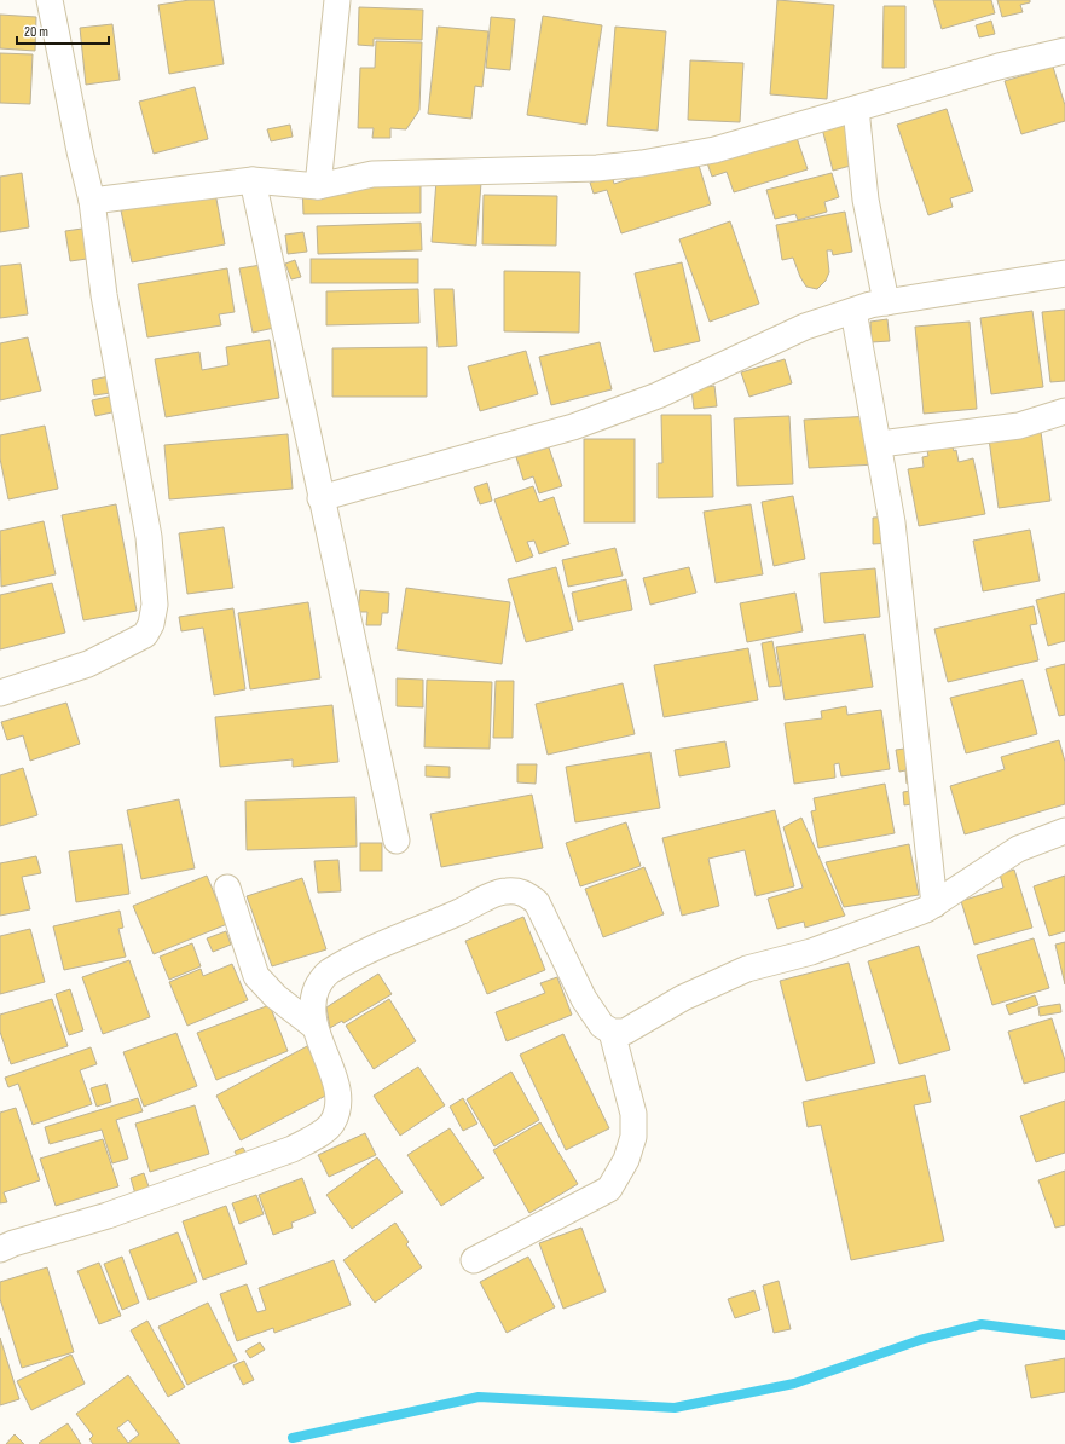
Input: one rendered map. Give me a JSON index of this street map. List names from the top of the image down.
{
  "scale_bar": "20 m"
}
